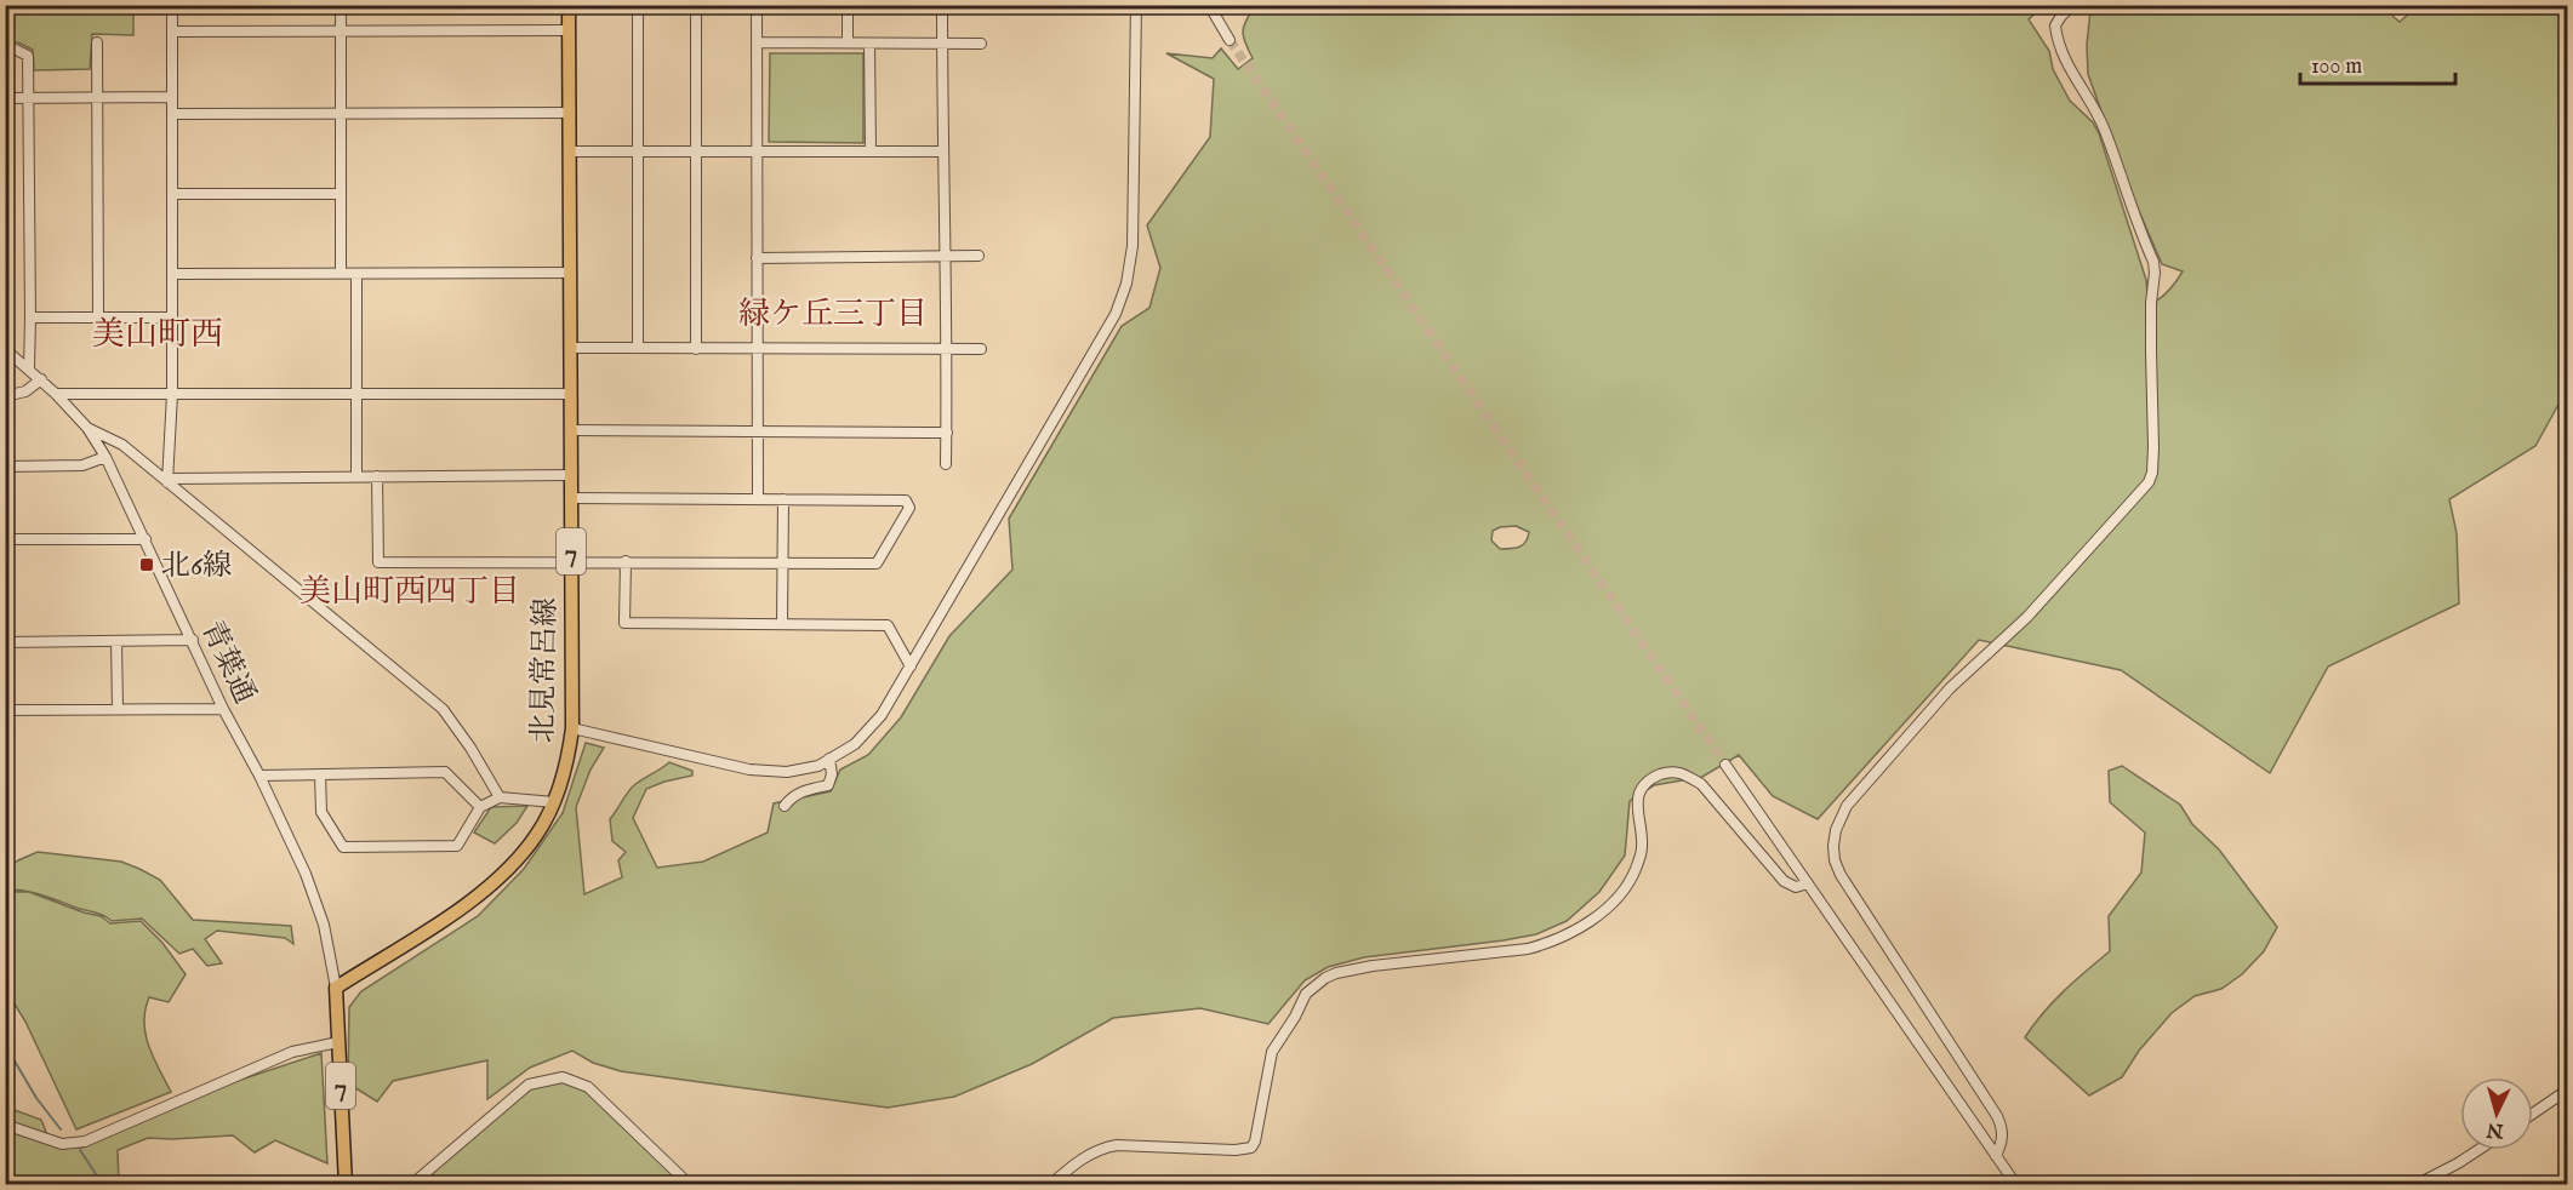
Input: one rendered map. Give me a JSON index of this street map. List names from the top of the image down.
{
  "streets": {
    "main road": ["7", "北見常呂線"],
    "street": ["青葉通"]
  },
  "crossings": [
    ["7", "青葉通"],
    ["7", "北見常呂線"],
    ["青葉通", "北見常呂線"]
  ],
  "districts": ["緑ケ丘三丁目", "美山町西", "美山町西四丁目"],
  "places": {
    "transit": ["北6線"]
  },
  "scale_bar": "100 m",
  "north": "bottom"
}
